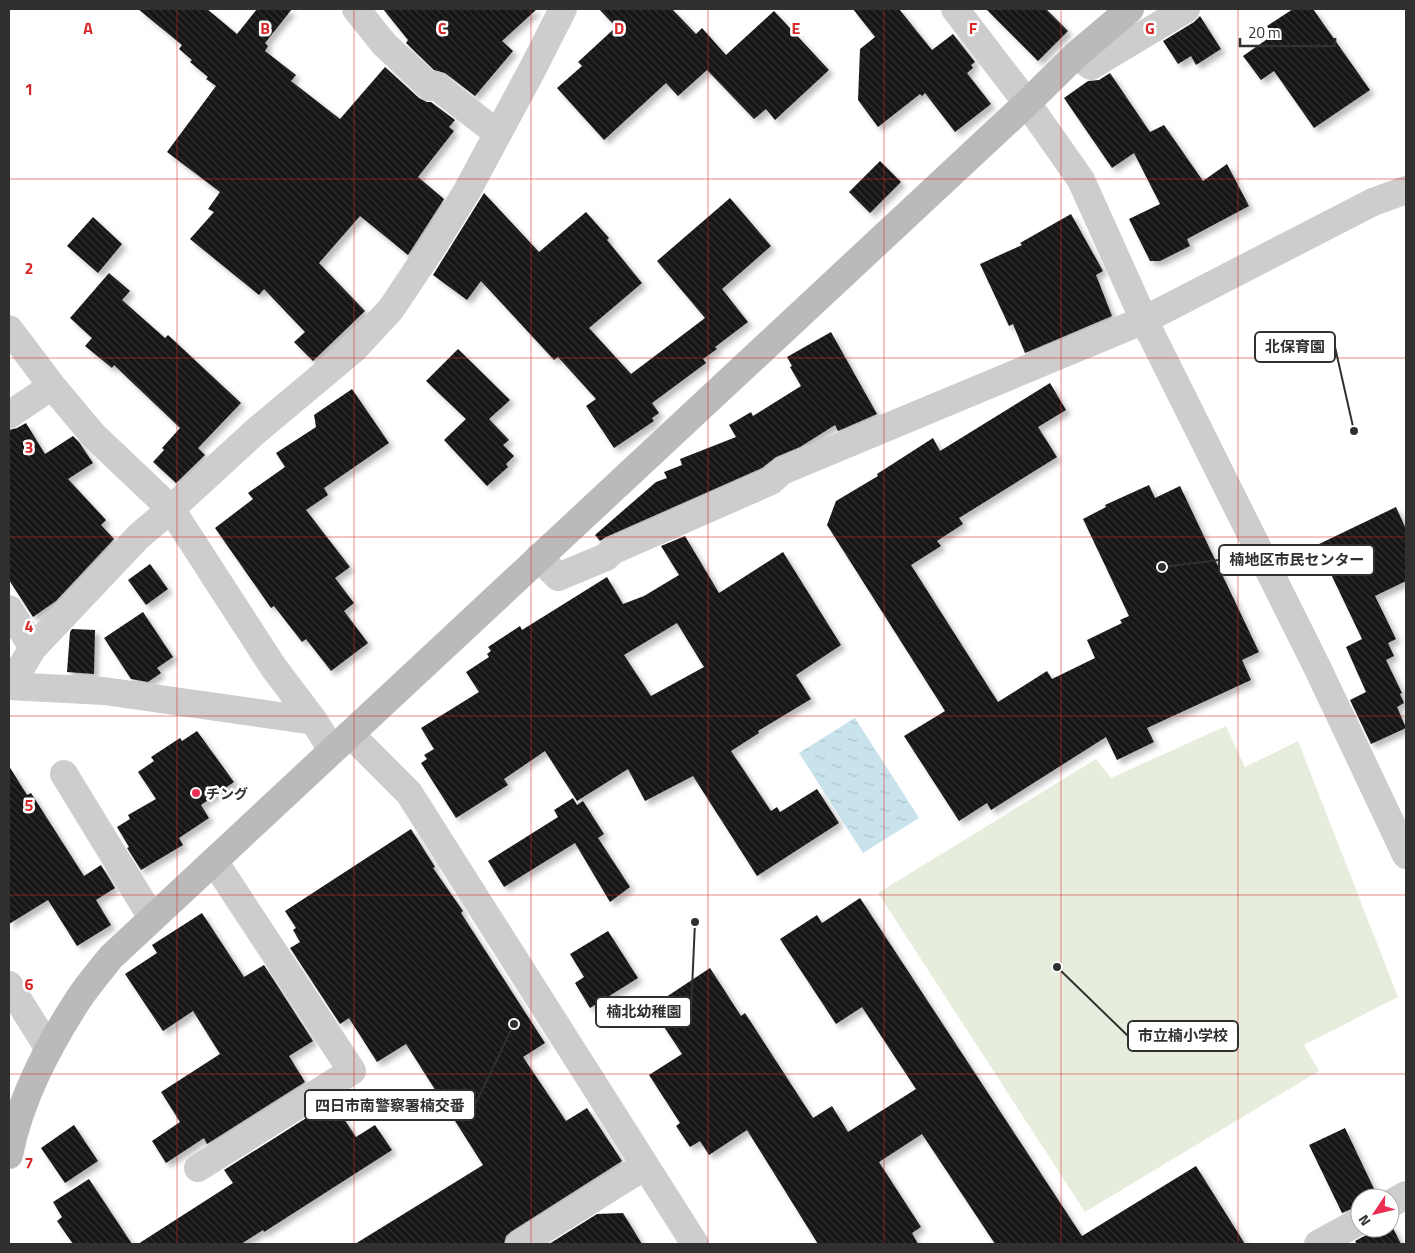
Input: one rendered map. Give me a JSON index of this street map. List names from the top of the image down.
{
  "places": [
    "北保育園",
    "楠地区市民センター",
    "チング",
    "楠北幼稚園",
    "市立楠小学校",
    "四日市南警察署楠交番"
  ],
  "scale_bar": "20 m",
  "north": "bottom left",
  "grid": {
    "columns": [
      "A",
      "B",
      "C",
      "D",
      "E",
      "F",
      "G"
    ],
    "rows": [
      "1",
      "2",
      "3",
      "4",
      "5",
      "6",
      "7"
    ]
  }
}
